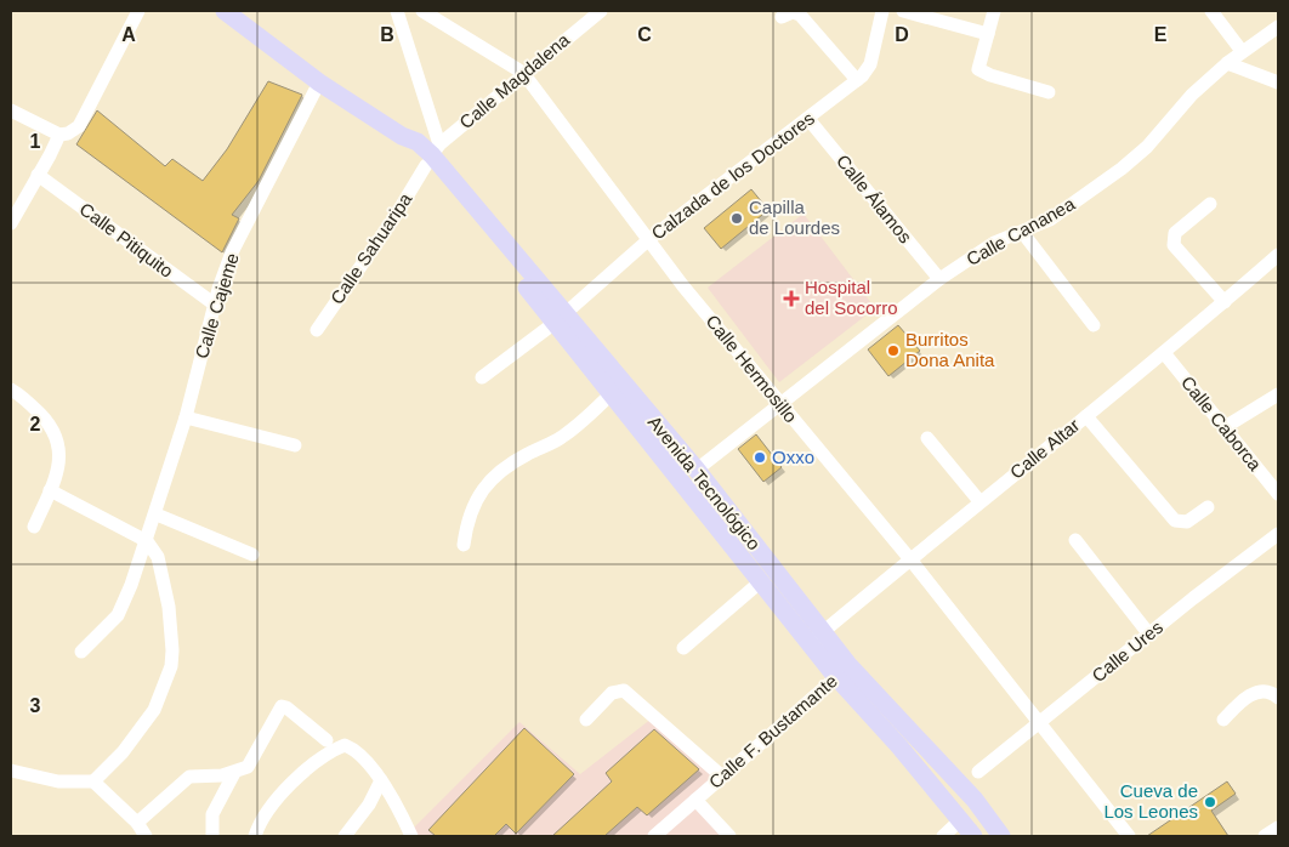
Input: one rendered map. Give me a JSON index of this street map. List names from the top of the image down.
{
  "streets": {
    "main road": ["Avenida Tecnológico"],
    "street": [
      "Calle Magdalena",
      "Calzada de los Doctores",
      "Calle Álamos",
      "Calle Cananea",
      "Calle Pitiquito",
      "Calle Sahuaripa",
      "Calle Cajeme",
      "Calle Hermosillo",
      "Calle Caborca",
      "Calle Altar",
      "Calle Ures",
      "Calle F. Bustamante"
    ]
  },
  "crossings": [
    ["Calle Magdalena", "Calle Sahuaripa"],
    ["Calle Magdalena", "Calle Hermosillo"],
    ["Calle Magdalena", "Avenida Tecnológico"],
    ["Calzada de los Doctores", "Calle Álamos"],
    ["Calzada de los Doctores", "Calle Hermosillo"],
    ["Calzada de los Doctores", "Avenida Tecnológico"],
    ["Calle Álamos", "Calle Cananea"],
    ["Calle Cananea", "Calle Hermosillo"],
    ["Calle Cananea", "Avenida Tecnológico"],
    ["Calle Pitiquito", "Calle Cajeme"],
    ["Calle Sahuaripa", "Avenida Tecnológico"],
    ["Calle Cajeme", "Avenida Tecnológico"],
    ["Calle Hermosillo", "Calle Altar"],
    ["Calle Hermosillo", "Calle Ures"],
    ["Calle Caborca", "Calle Altar"],
    ["Calle Altar", "Avenida Tecnológico"],
    ["Avenida Tecnológico", "Calle F. Bustamante"]
  ],
  "places": {
    "other": [
      "Capilla de Lourdes",
      "Burritos Dona Anita",
      "Oxxo",
      "Cueva de Los Leones"
    ],
    "health": ["Hospital del Socorro"]
  },
  "grid": {
    "columns": [
      "A",
      "B",
      "C",
      "D",
      "E"
    ],
    "rows": ["1", "2", "3"]
  }
}
